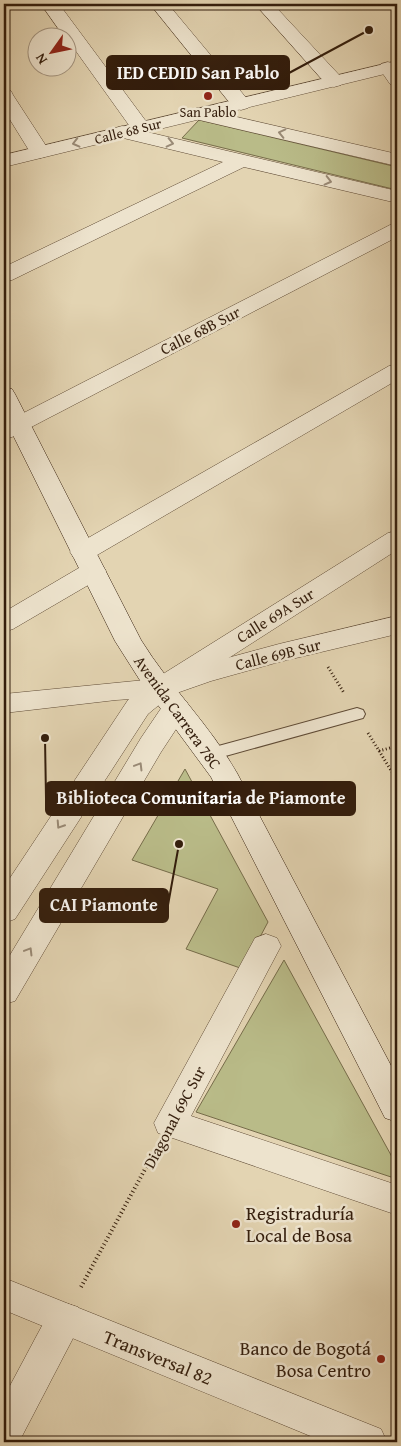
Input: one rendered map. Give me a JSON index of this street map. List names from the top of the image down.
{
  "streets": {
    "street": [
      "Calle 68 Sur",
      "Calle 68B Sur",
      "Calle 69A Sur",
      "Calle 69B Sur",
      "Avenida Carrera 78C",
      "Diagonal 69C Sur",
      "Transversal 82"
    ]
  },
  "crossings": [
    ["Calle 68B Sur", "Avenida Carrera 78C"],
    ["Calle 69A Sur", "Calle 69B Sur"],
    ["Calle 69A Sur", "Avenida Carrera 78C"],
    ["Calle 69B Sur", "Avenida Carrera 78C"]
  ],
  "places": [
    "IED CEDID San Pablo",
    "San Pablo",
    "Biblioteca Comunitaria de Piamonte",
    "CAI Piamonte",
    "Registraduría Local de Bosa",
    "Banco de Bogotá Bosa Centro"
  ],
  "north": "bottom left"
}
